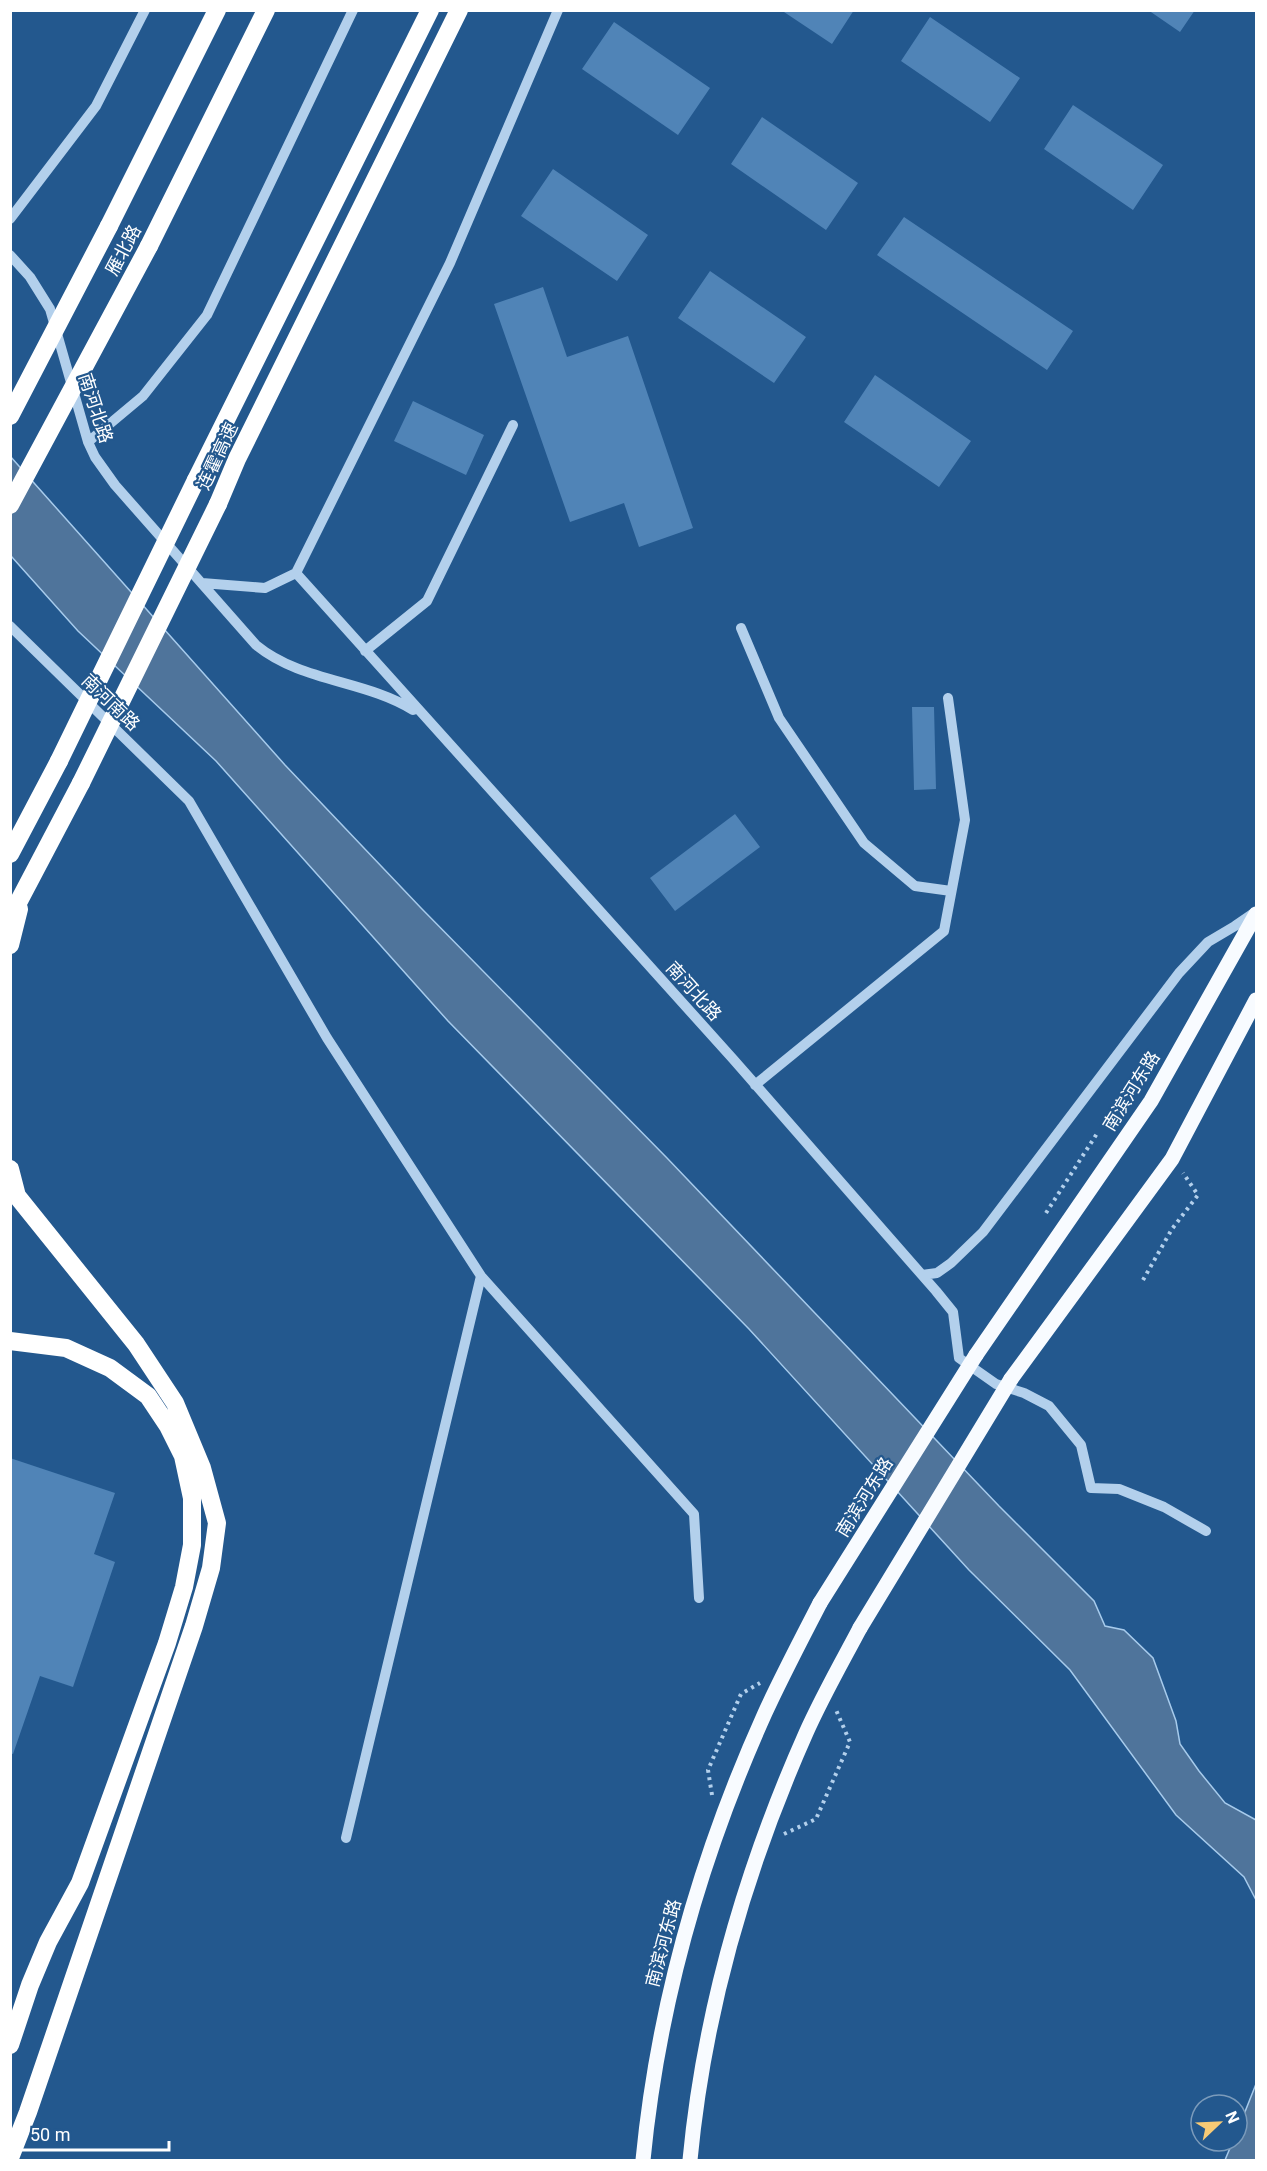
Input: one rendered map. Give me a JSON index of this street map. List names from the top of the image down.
{
  "streets": {
    "highway": ["雁北路", "连霍高速"],
    "main road": ["南滨河东路"],
    "street": ["南河北路", "南河南路"]
  },
  "scale_bar": "50 m",
  "north": "top right"
}
